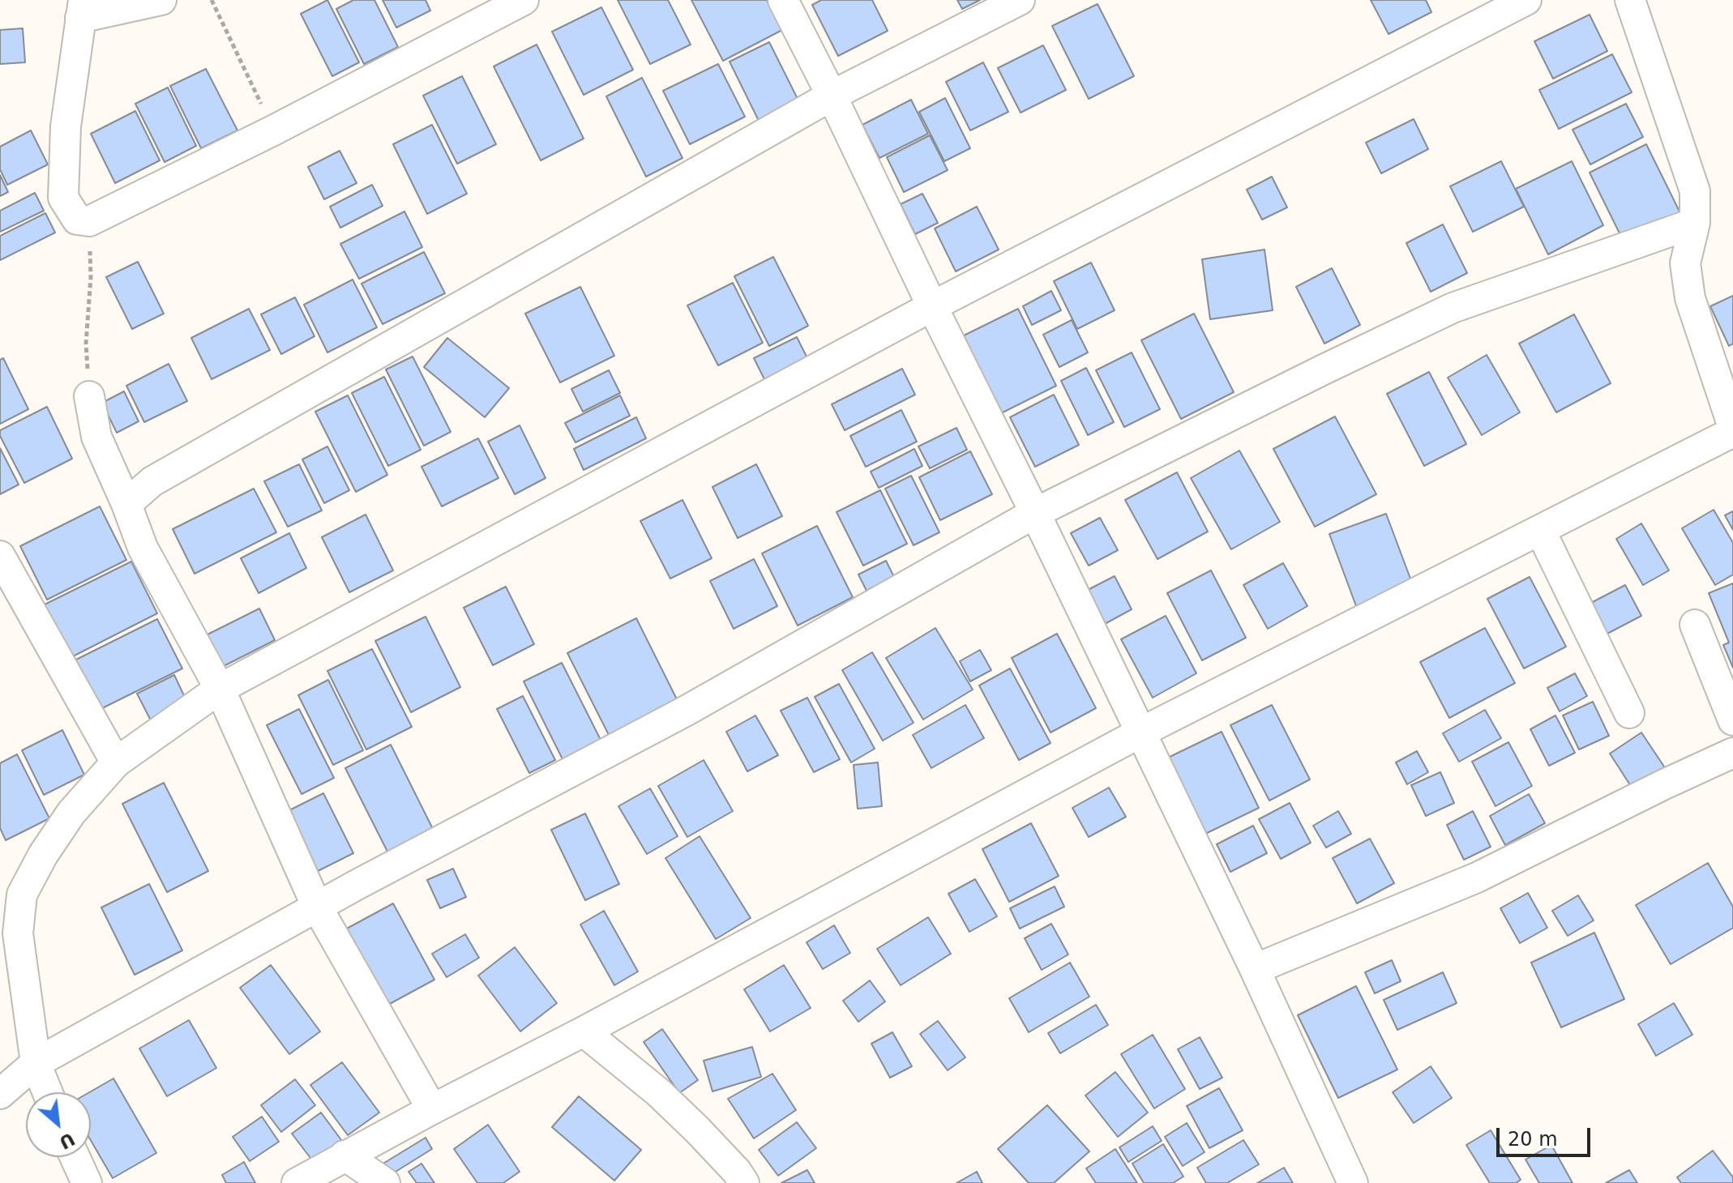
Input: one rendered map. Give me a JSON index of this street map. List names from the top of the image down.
{
  "scale_bar": "20 m",
  "north": "bottom right"
}
